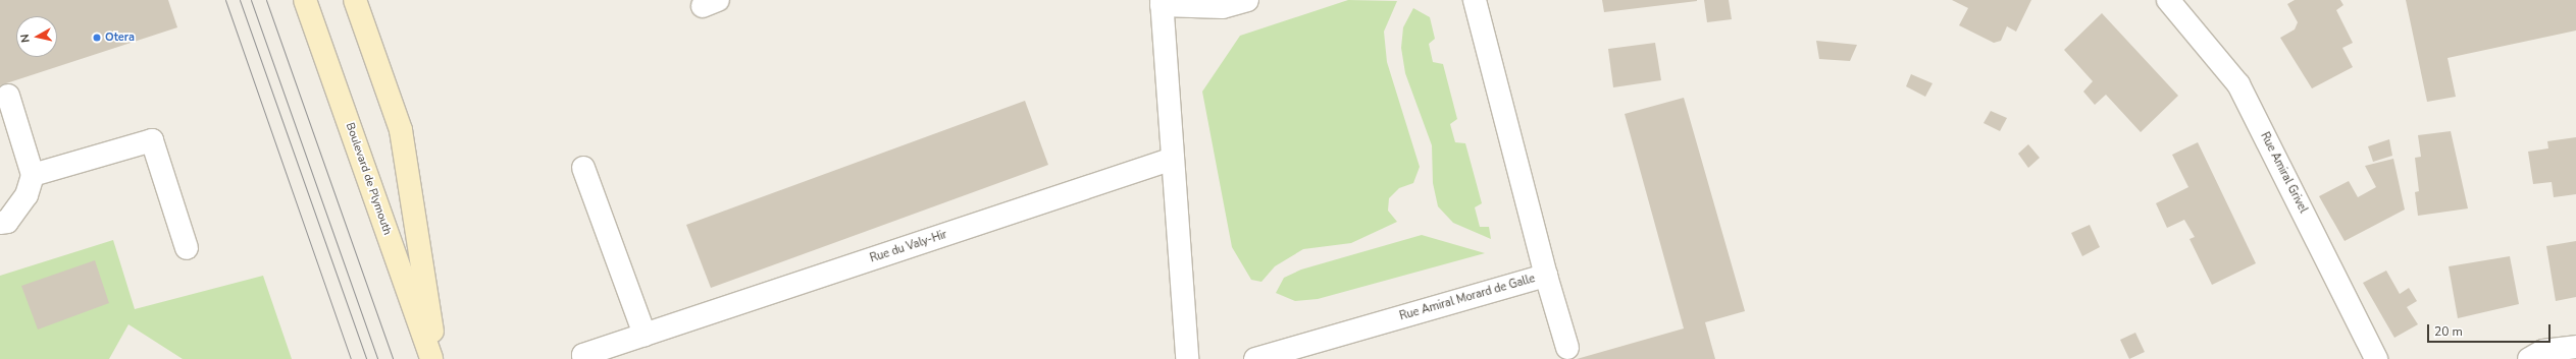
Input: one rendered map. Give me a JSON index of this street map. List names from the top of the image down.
{
  "streets": {
    "main road": ["Boulevard de Plymouth"],
    "street": ["Rue Amiral Grivel", "Rue du Valy-Hir", "Rue Amiral Morard de Galle"]
  },
  "places": ["Otera"],
  "scale_bar": "20 m",
  "north": "left"
}
